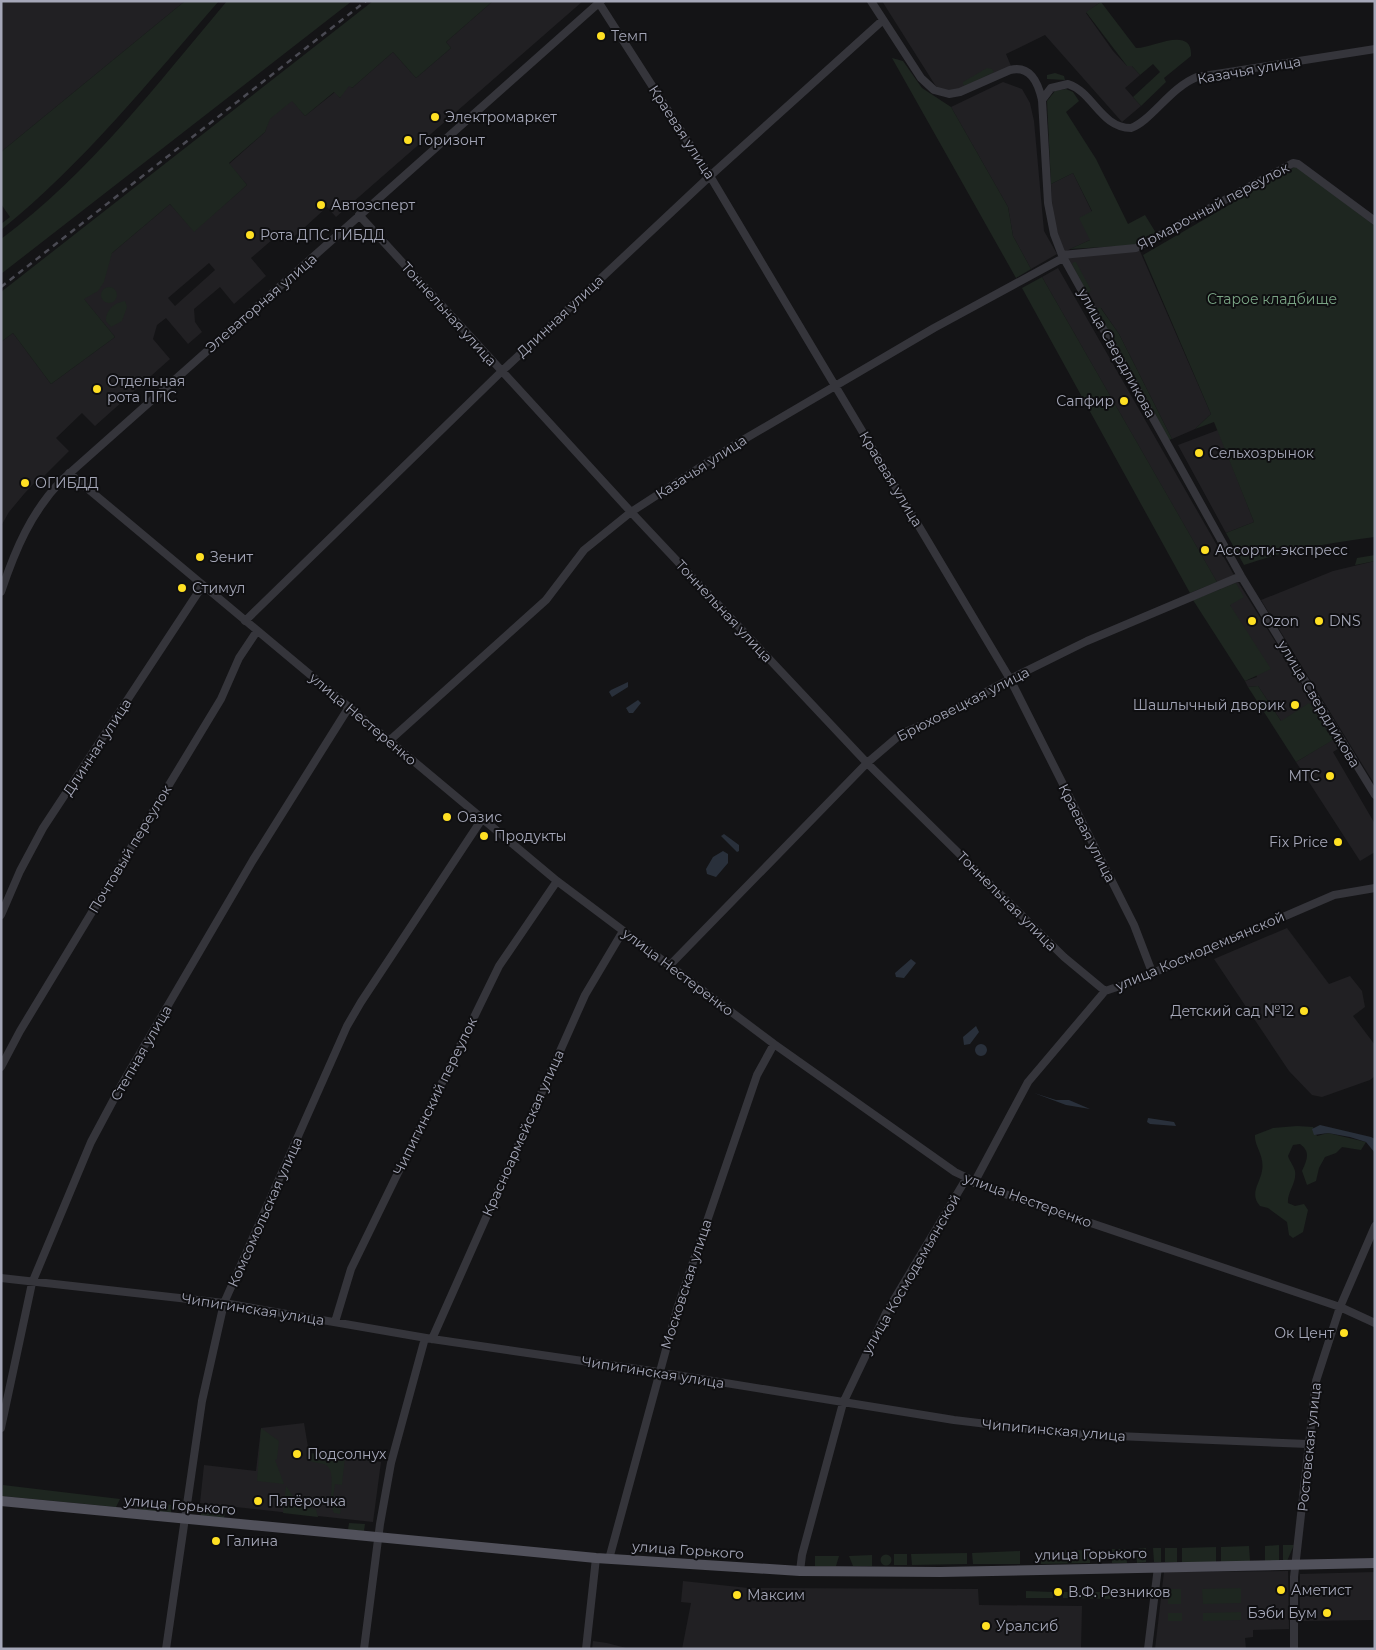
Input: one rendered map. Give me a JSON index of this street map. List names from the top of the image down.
{
  "streets": {
    "main road": ["улица Горького"],
    "street": [
      "Казачья улица",
      "Краевая улица",
      "Ярмарочный переулок",
      "Элеваторная улица",
      "Тоннельная улица",
      "Длинная улица",
      "улица Свердликова",
      "Брюховецкая улица",
      "улица Нестеренко",
      "Почтовый переулок",
      "улица Космодемьянской",
      "Степная улица",
      "Чипигинский переулок",
      "Красноармейская улица",
      "Комсомольская улица",
      "Московская улица",
      "Чипигинская улица",
      "Ростовская улица"
    ]
  },
  "crossings": [
    ["Казачья улица", "Краевая улица"],
    ["Казачья улица", "Ярмарочный переулок"],
    ["Казачья улица", "Тоннельная улица"],
    ["Казачья улица", "улица Свердликова"],
    ["Казачья улица", "улица Нестеренко"],
    ["Краевая улица", "Элеваторная улица"],
    ["Краевая улица", "Длинная улица"],
    ["Краевая улица", "Брюховецкая улица"],
    ["Краевая улица", "улица Космодемьянской"],
    ["Ярмарочный переулок", "улица Свердликова"],
    ["Элеваторная улица", "Тоннельная улица"],
    ["Элеваторная улица", "улица Нестеренко"],
    ["Тоннельная улица", "Длинная улица"],
    ["Тоннельная улица", "Брюховецкая улица"],
    ["Тоннельная улица", "улица Космодемьянской"],
    ["Длинная улица", "улица Свердликова"],
    ["Длинная улица", "улица Нестеренко"],
    ["улица Свердликова", "Брюховецкая улица"],
    ["Брюховецкая улица", "улица Нестеренко"],
    ["улица Нестеренко", "Почтовый переулок"],
    ["улица Нестеренко", "улица Космодемьянской"],
    ["улица Нестеренко", "Степная улица"],
    ["улица Нестеренко", "Чипигинский переулок"],
    ["улица Нестеренко", "Красноармейская улица"],
    ["улица Нестеренко", "Комсомольская улица"],
    ["улица Нестеренко", "Московская улица"],
    ["улица Нестеренко", "Ростовская улица"],
    ["улица Космодемьянской", "Чипигинская улица"],
    ["улица Космодемьянской", "улица Горького"],
    ["Степная улица", "Чипигинская улица"],
    ["Чипигинский переулок", "Чипигинская улица"],
    ["Красноармейская улица", "Чипигинская улица"],
    ["Красноармейская улица", "улица Горького"],
    ["Комсомольская улица", "Чипигинская улица"],
    ["Комсомольская улица", "улица Горького"],
    ["Московская улица", "Чипигинская улица"],
    ["Московская улица", "улица Горького"],
    ["Чипигинская улица", "Ростовская улица"],
    ["Ростовская улица", "улица Горького"]
  ],
  "parks": ["Старое кладбище"],
  "places": [
    "Темп",
    "Электромаркет",
    "Горизонт",
    "Автоэсперт",
    "Рота ДПС ГИБДД",
    "Отдельная рота ППС",
    "Сапфир",
    "Сельхозрынок",
    "ОГИБДД",
    "Ассорти-экспресс",
    "Зенит",
    "Стимул",
    "Ozon",
    "DNS",
    "Шашлычный дворик",
    "МТС",
    "Оазис",
    "Продукты",
    "Fix Price",
    "Детский сад №12",
    "Ок Цент",
    "Подсолнух",
    "Пятёрочка",
    "Галина",
    "Аметист",
    "В.Ф. Резников",
    "Максим",
    "Бэби Бум",
    "Уралсиб"
  ]
}
